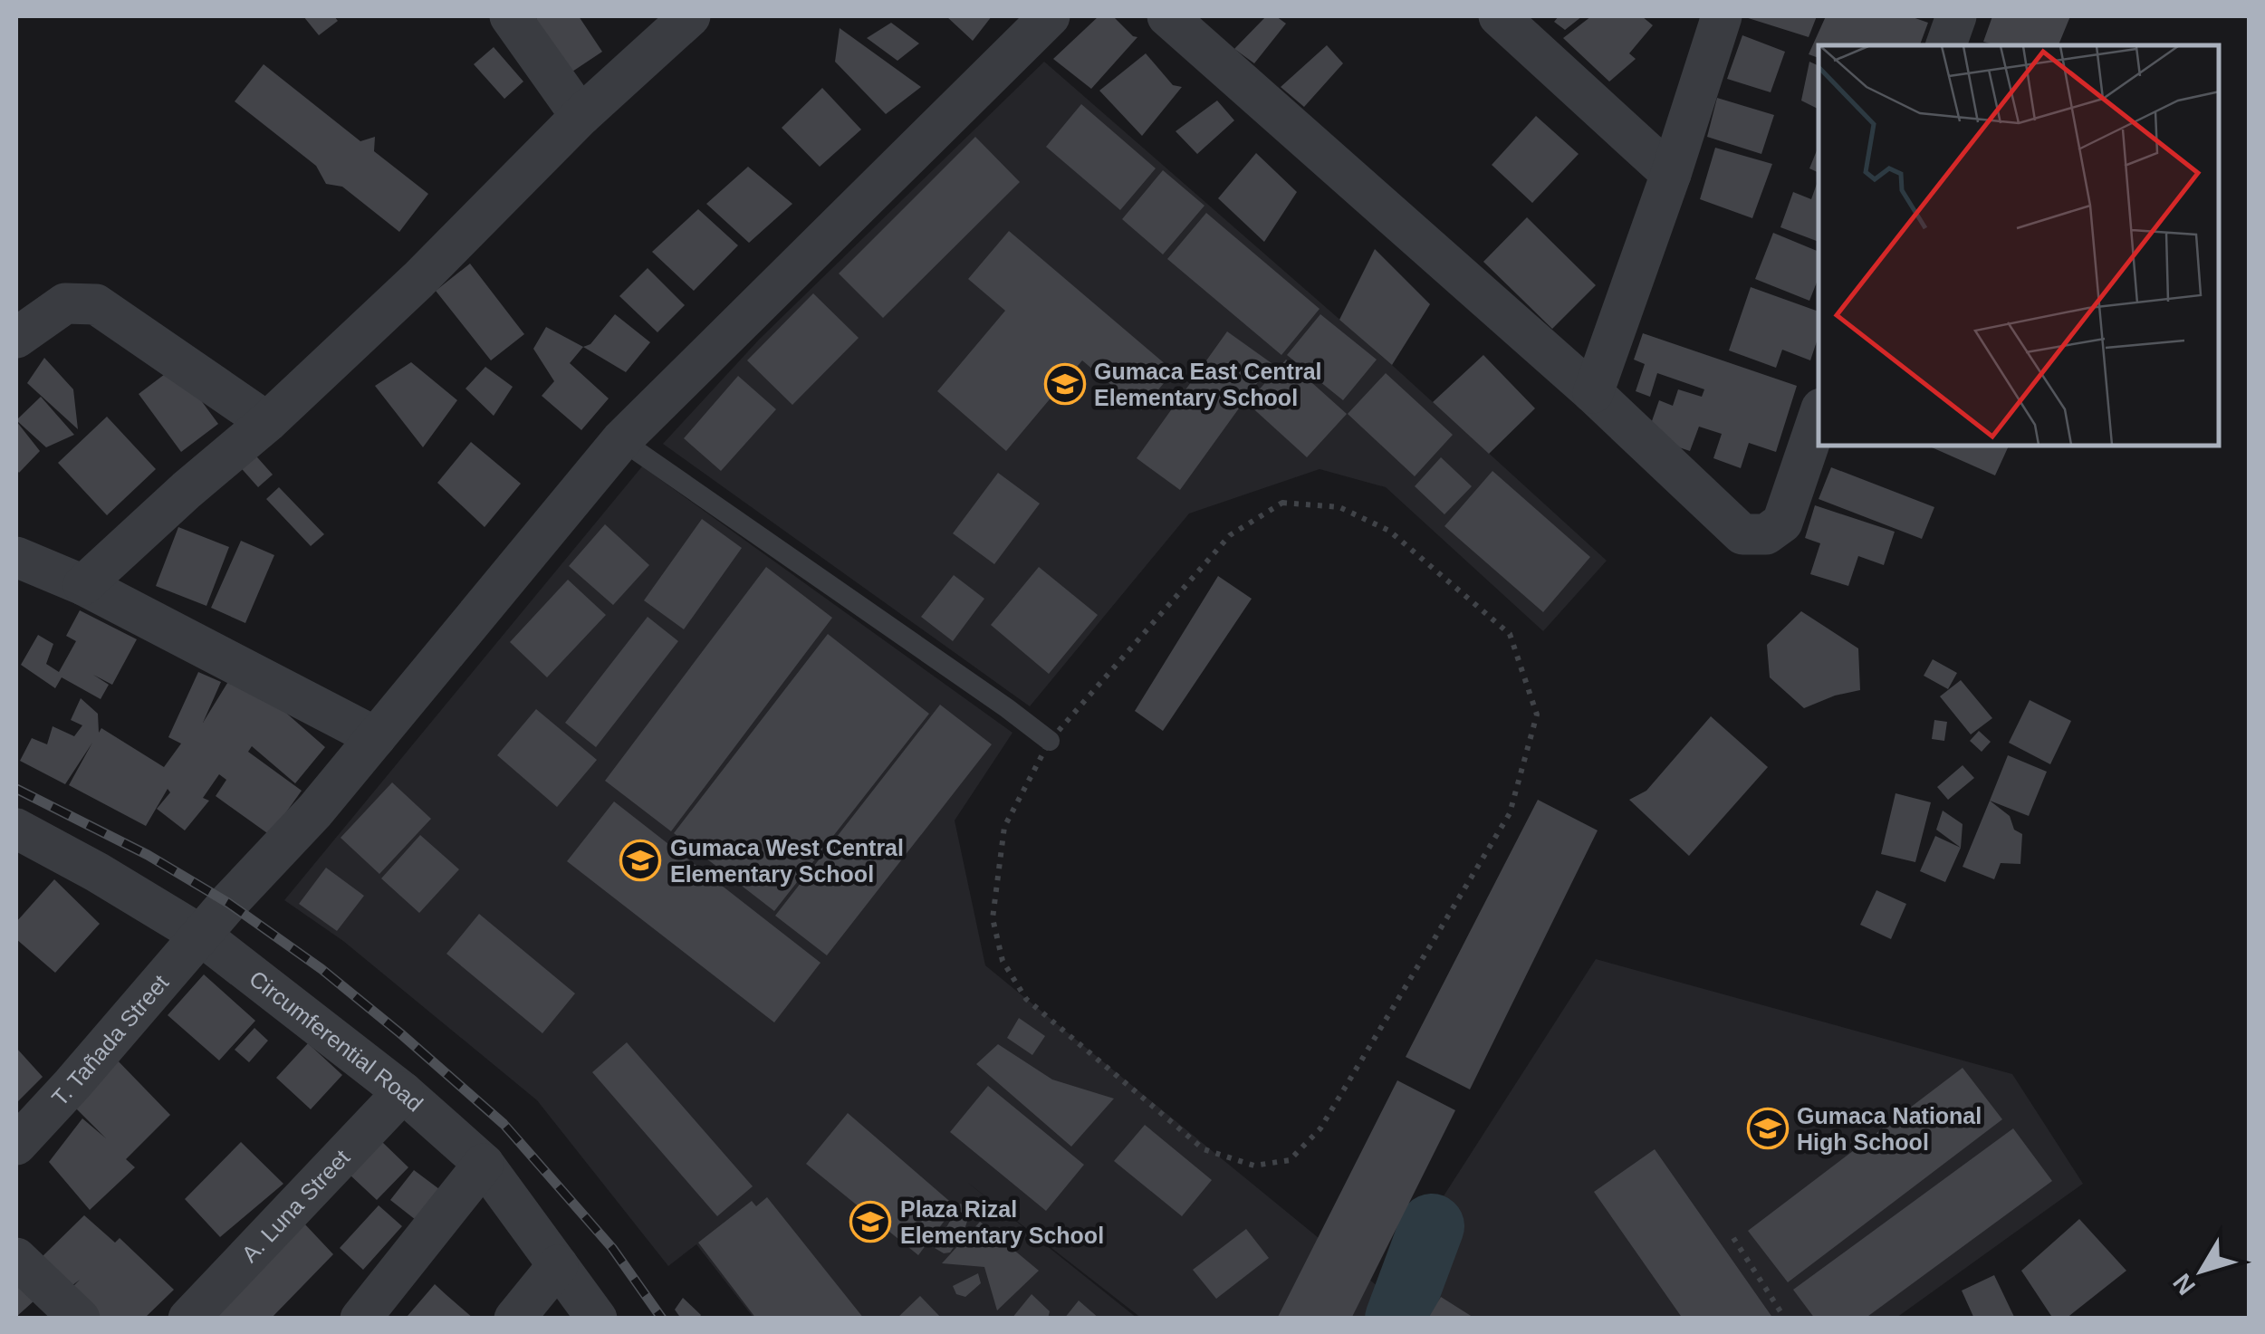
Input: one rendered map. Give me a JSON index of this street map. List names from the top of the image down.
{
  "streets": {
    "street": ["T. Tañada Street", "Circumferential Road", "A. Luna Street"]
  },
  "crossings": [
    ["T. Tañada Street", "Circumferential Road"],
    ["Circumferential Road", "A. Luna Street"]
  ],
  "places": {
    "school or university": [
      "Gumaca East Central Elementary School",
      "Gumaca West Central Elementary School",
      "Gumaca National High School",
      "Plaza Rizal Elementary School"
    ]
  },
  "north": "bottom left"
}
